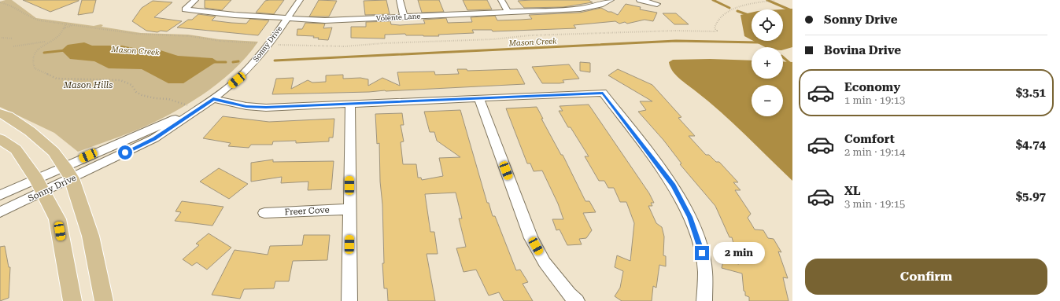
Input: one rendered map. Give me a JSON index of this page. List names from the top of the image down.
{
  "streets": {
    "street": ["Volente Lane", "Sonny Drive", "Freer Cove"]
  },
  "crossings": [
    ["Volente Lane", "Sonny Drive"]
  ],
  "water": ["Mason Creek"],
  "parks": ["Mason Hills"],
  "page": {
    "banner": ["Sonny Drive", "Bovina Drive"],
    "map_buttons": ["+", "−"],
    "list": [
      {
        "name": "Economy",
        "note": "1 min · 19:13",
        "value": "$3.51"
      },
      {
        "name": "Comfort",
        "note": "2 min · 19:14",
        "value": "$4.74"
      },
      {
        "name": "XL",
        "note": "3 min · 19:15",
        "value": "$5.97"
      }
    ],
    "bubble": "2 min",
    "buttons": "Confirm"
  }
}
